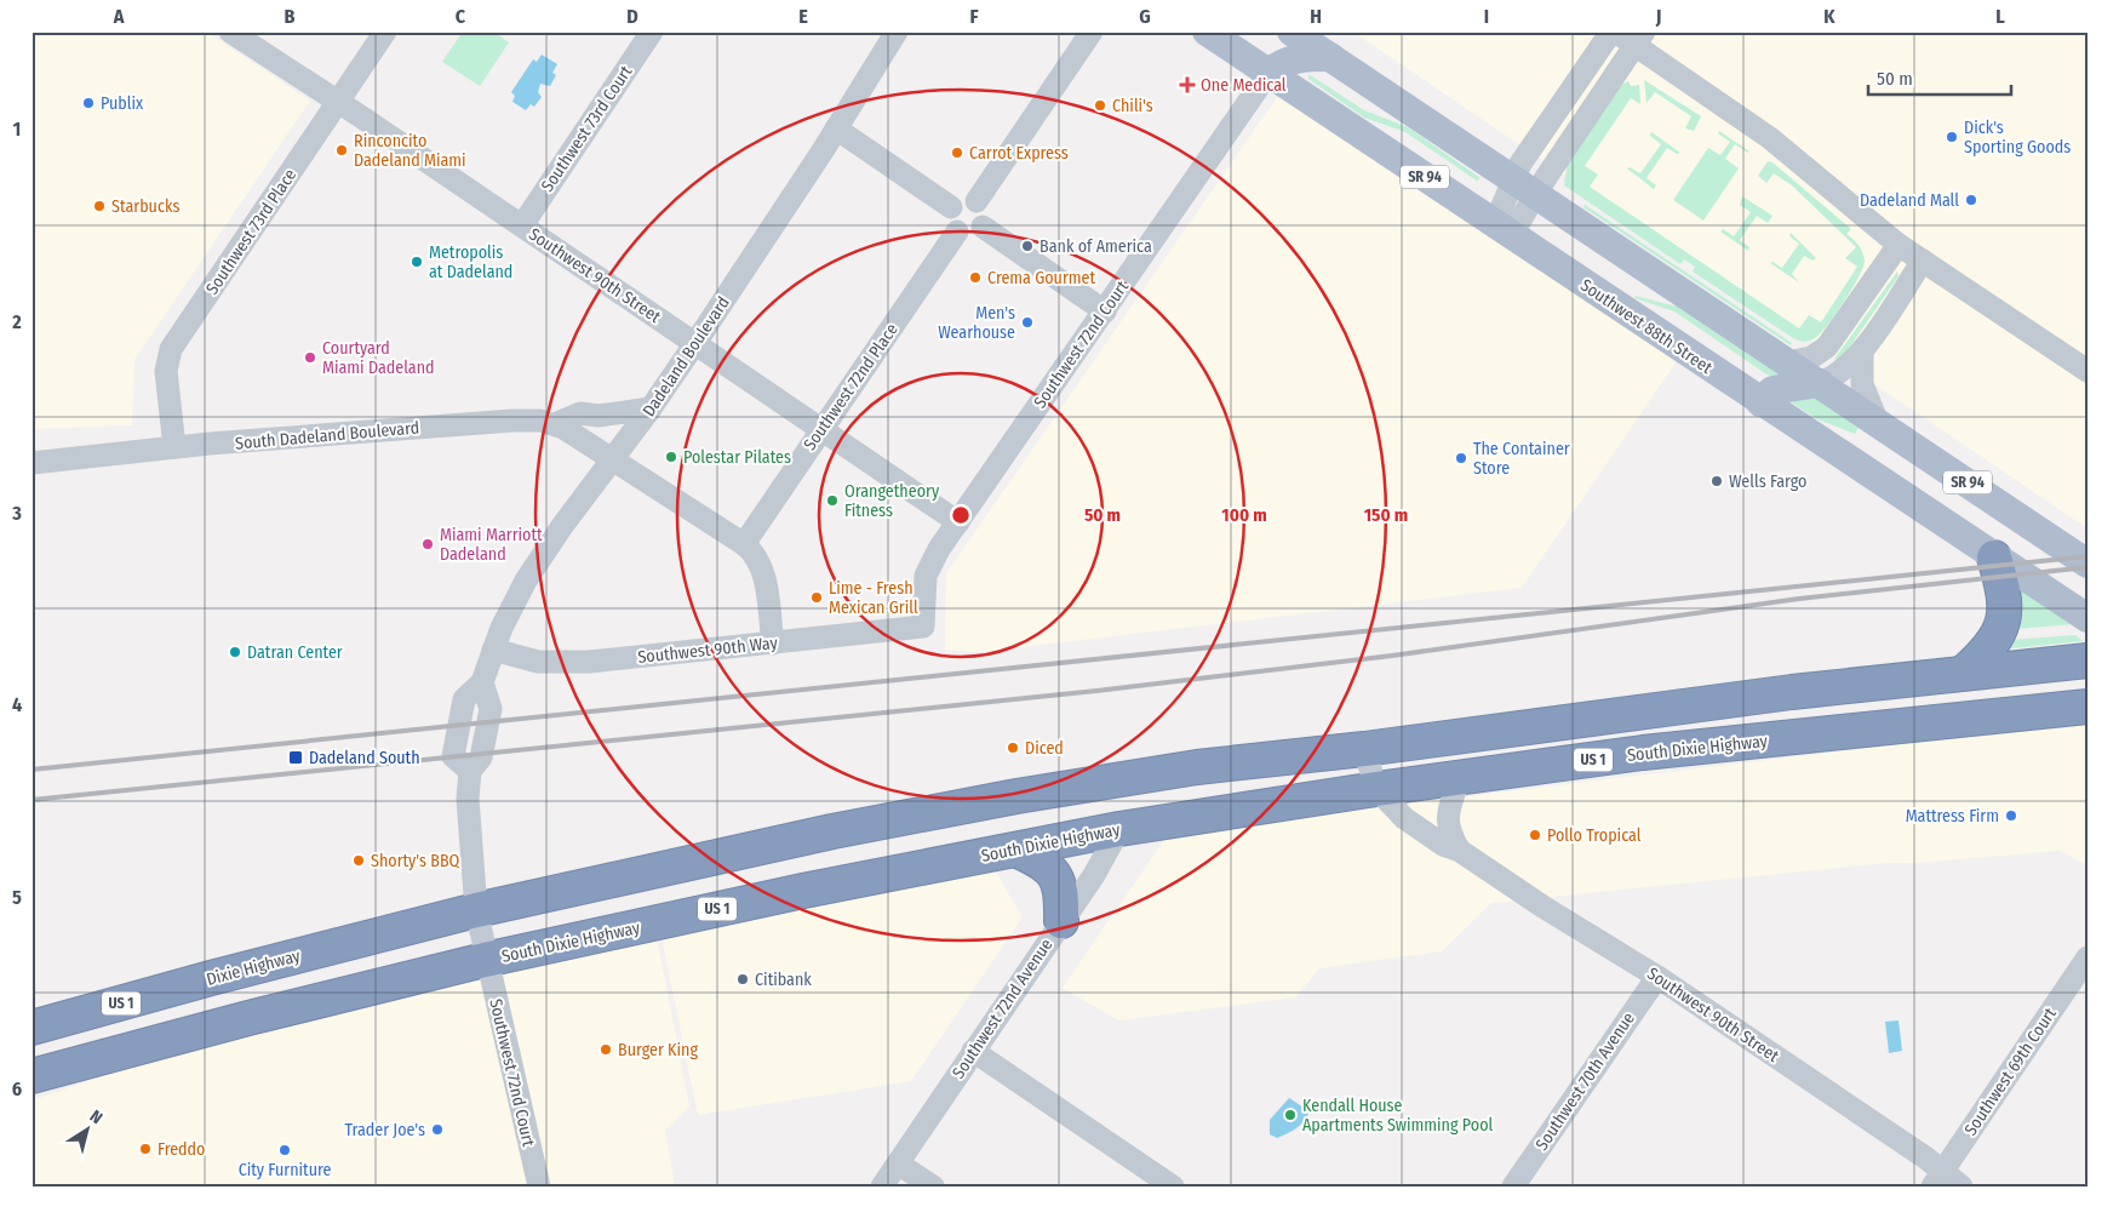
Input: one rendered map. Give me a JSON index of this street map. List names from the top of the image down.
{
  "streets": {
    "highway": ["South Dixie Highway", "US 1", "Dixie Highway"],
    "main road": ["SR 94", "Southwest 88th Street"],
    "street": [
      "Southwest 73rd Court",
      "Southwest 73rd Place",
      "Southwest 90th Street",
      "Southwest 72nd Court",
      "Dadeland Boulevard",
      "Southwest 72nd Place",
      "South Dadeland Boulevard",
      "Southwest 90th Way",
      "Southwest 72nd Avenue",
      "Southwest 69th Court",
      "Southwest 70th Avenue"
    ]
  },
  "crossings": [
    ["Southwest 73rd Court", "Southwest 90th Street"],
    ["Southwest 73rd Place", "Southwest 90th Street"],
    ["Southwest 73rd Place", "South Dadeland Boulevard"],
    ["Southwest 90th Street", "Southwest 72nd Court"],
    ["Southwest 90th Street", "Dadeland Boulevard"],
    ["Southwest 90th Street", "Southwest 72nd Place"],
    ["Southwest 90th Street", "South Dixie Highway"],
    ["Southwest 90th Street", "US 1"],
    ["Southwest 90th Street", "Southwest 69th Court"],
    ["Southwest 90th Street", "Southwest 70th Avenue"],
    ["Southwest 88th Street", "Southwest 72nd Court"],
    ["Southwest 72nd Court", "Dadeland Boulevard"],
    ["Southwest 72nd Court", "Southwest 90th Way"],
    ["Southwest 72nd Court", "South Dixie Highway"],
    ["Dadeland Boulevard", "South Dadeland Boulevard"],
    ["Dadeland Boulevard", "Southwest 90th Way"],
    ["Dadeland Boulevard", "South Dixie Highway"],
    ["Dadeland Boulevard", "US 1"],
    ["Dadeland Boulevard", "Dixie Highway"],
    ["Southwest 72nd Place", "South Dadeland Boulevard"],
    ["South Dixie Highway", "Southwest 72nd Avenue"],
    ["US 1", "Dixie Highway"]
  ],
  "places": {
    "health": ["One Medical"],
    "other": [
      "Publix",
      "Chili's",
      "Dick's Sporting Goods",
      "Rinconcito Dadeland Miami",
      "Carrot Express",
      "Dadeland Mall",
      "Starbucks",
      "Bank of America",
      "Metropolis at Dadeland",
      "Crema Gourmet",
      "Men's Wearhouse",
      "Courtyard Miami Dadeland",
      "Polestar Pilates",
      "The Container Store",
      "Wells Fargo",
      "Orangetheory Fitness",
      "Miami Marriott Dadeland",
      "Lime - Fresh Mexican Grill",
      "Datran Center",
      "Diced",
      "Mattress Firm",
      "Pollo Tropical",
      "Shorty's BBQ",
      "Citibank",
      "Burger King",
      "Kendall House Apartments Swimming Pool",
      "Trader Joe's",
      "Freddo",
      "City Furniture"
    ],
    "transit": ["Dadeland South"]
  },
  "scale_bar": "50 m",
  "north": "top right",
  "grid": {
    "columns": [
      "A",
      "B",
      "C",
      "D",
      "E",
      "F",
      "G",
      "H",
      "I",
      "J",
      "K",
      "L"
    ],
    "rows": [
      "1",
      "2",
      "3",
      "4",
      "5",
      "6"
    ]
  },
  "rings": ["50 m", "100 m", "150 m"]
}
